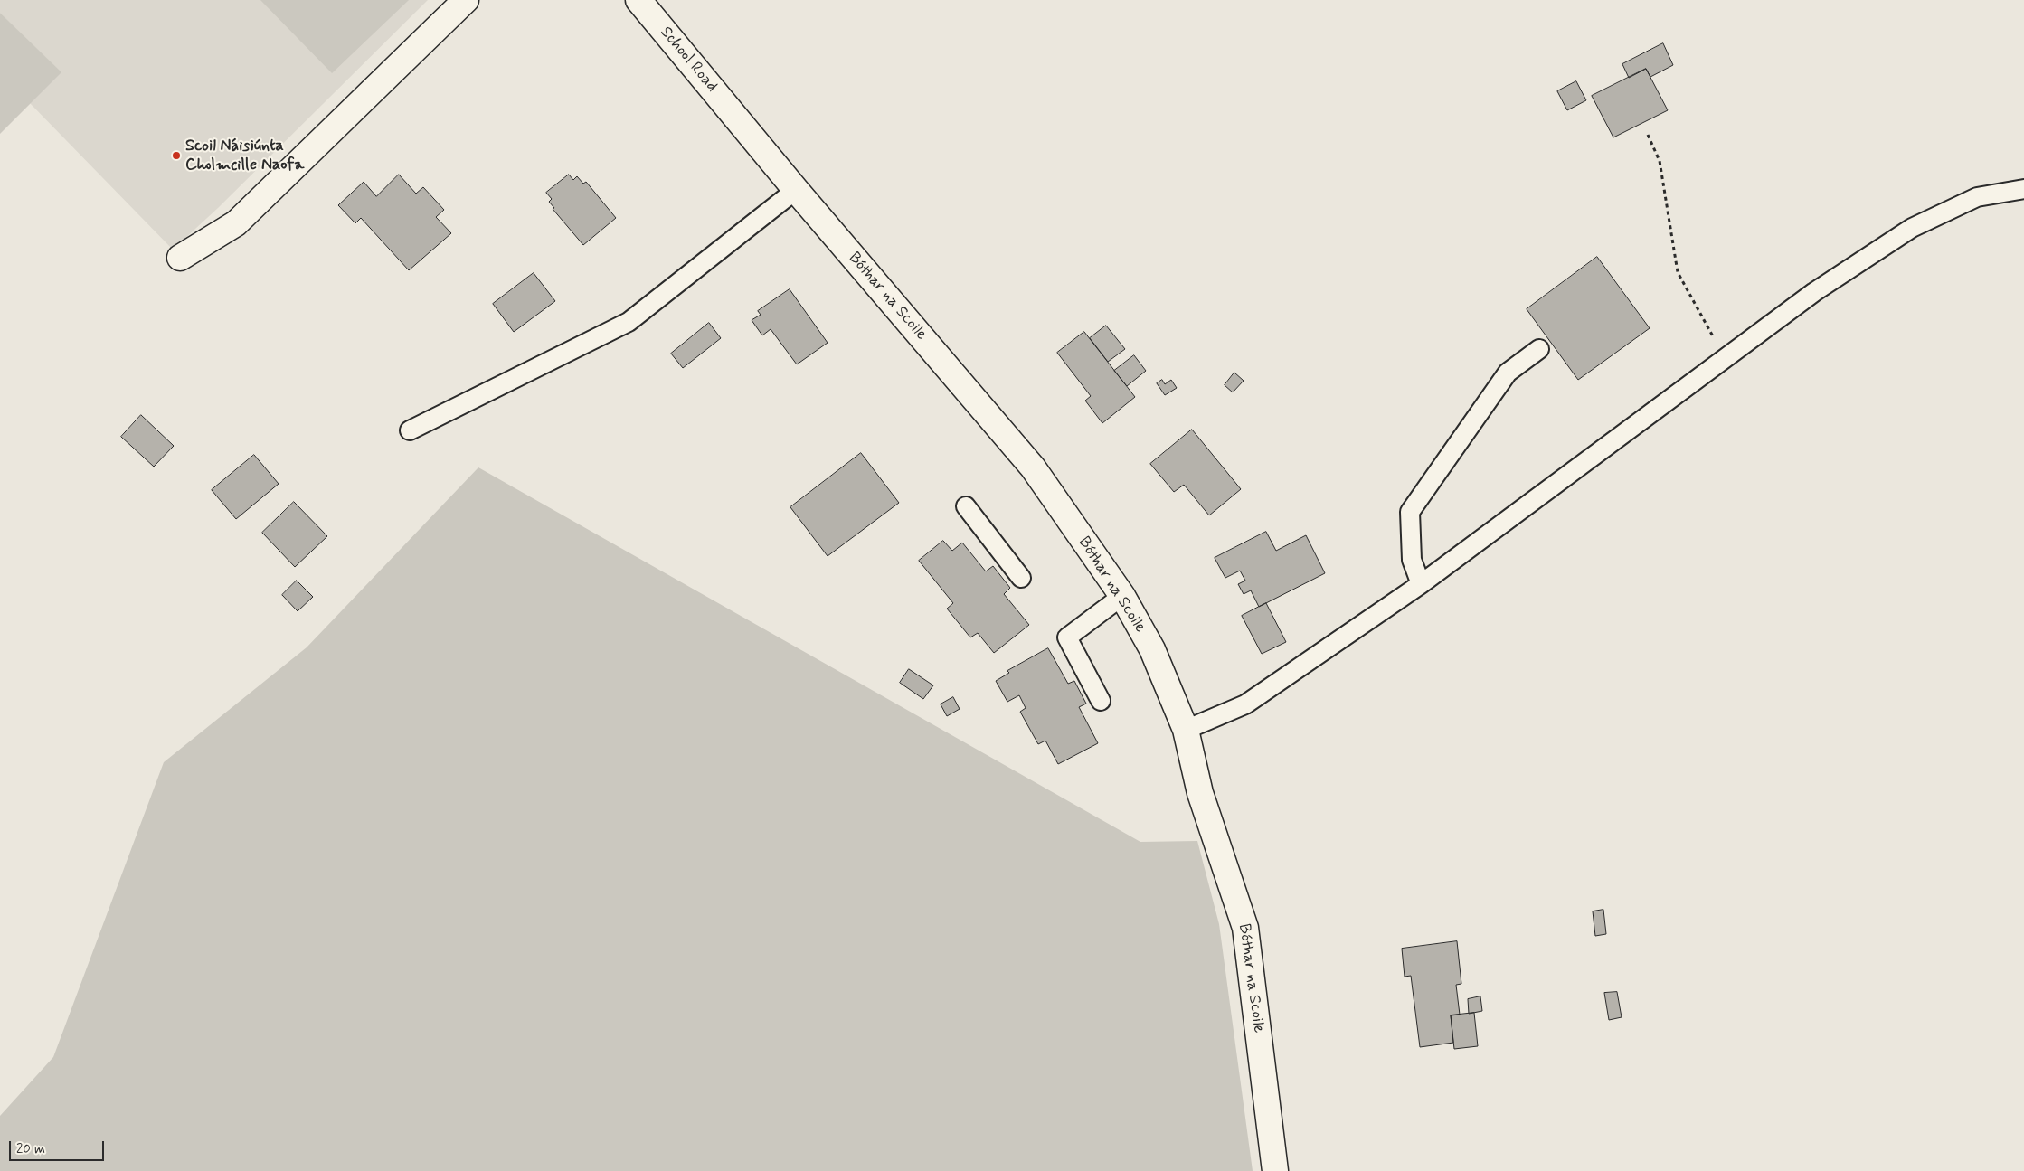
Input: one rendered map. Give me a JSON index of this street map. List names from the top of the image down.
{
  "streets": {
    "street": ["School Road", "Bóthar na Scoile"]
  },
  "crossings": [
    ["School Road", "Bóthar na Scoile"]
  ],
  "places": ["Scoil Náisiúnta Cholmcille Naofa"],
  "scale_bar": "20 m"
}
